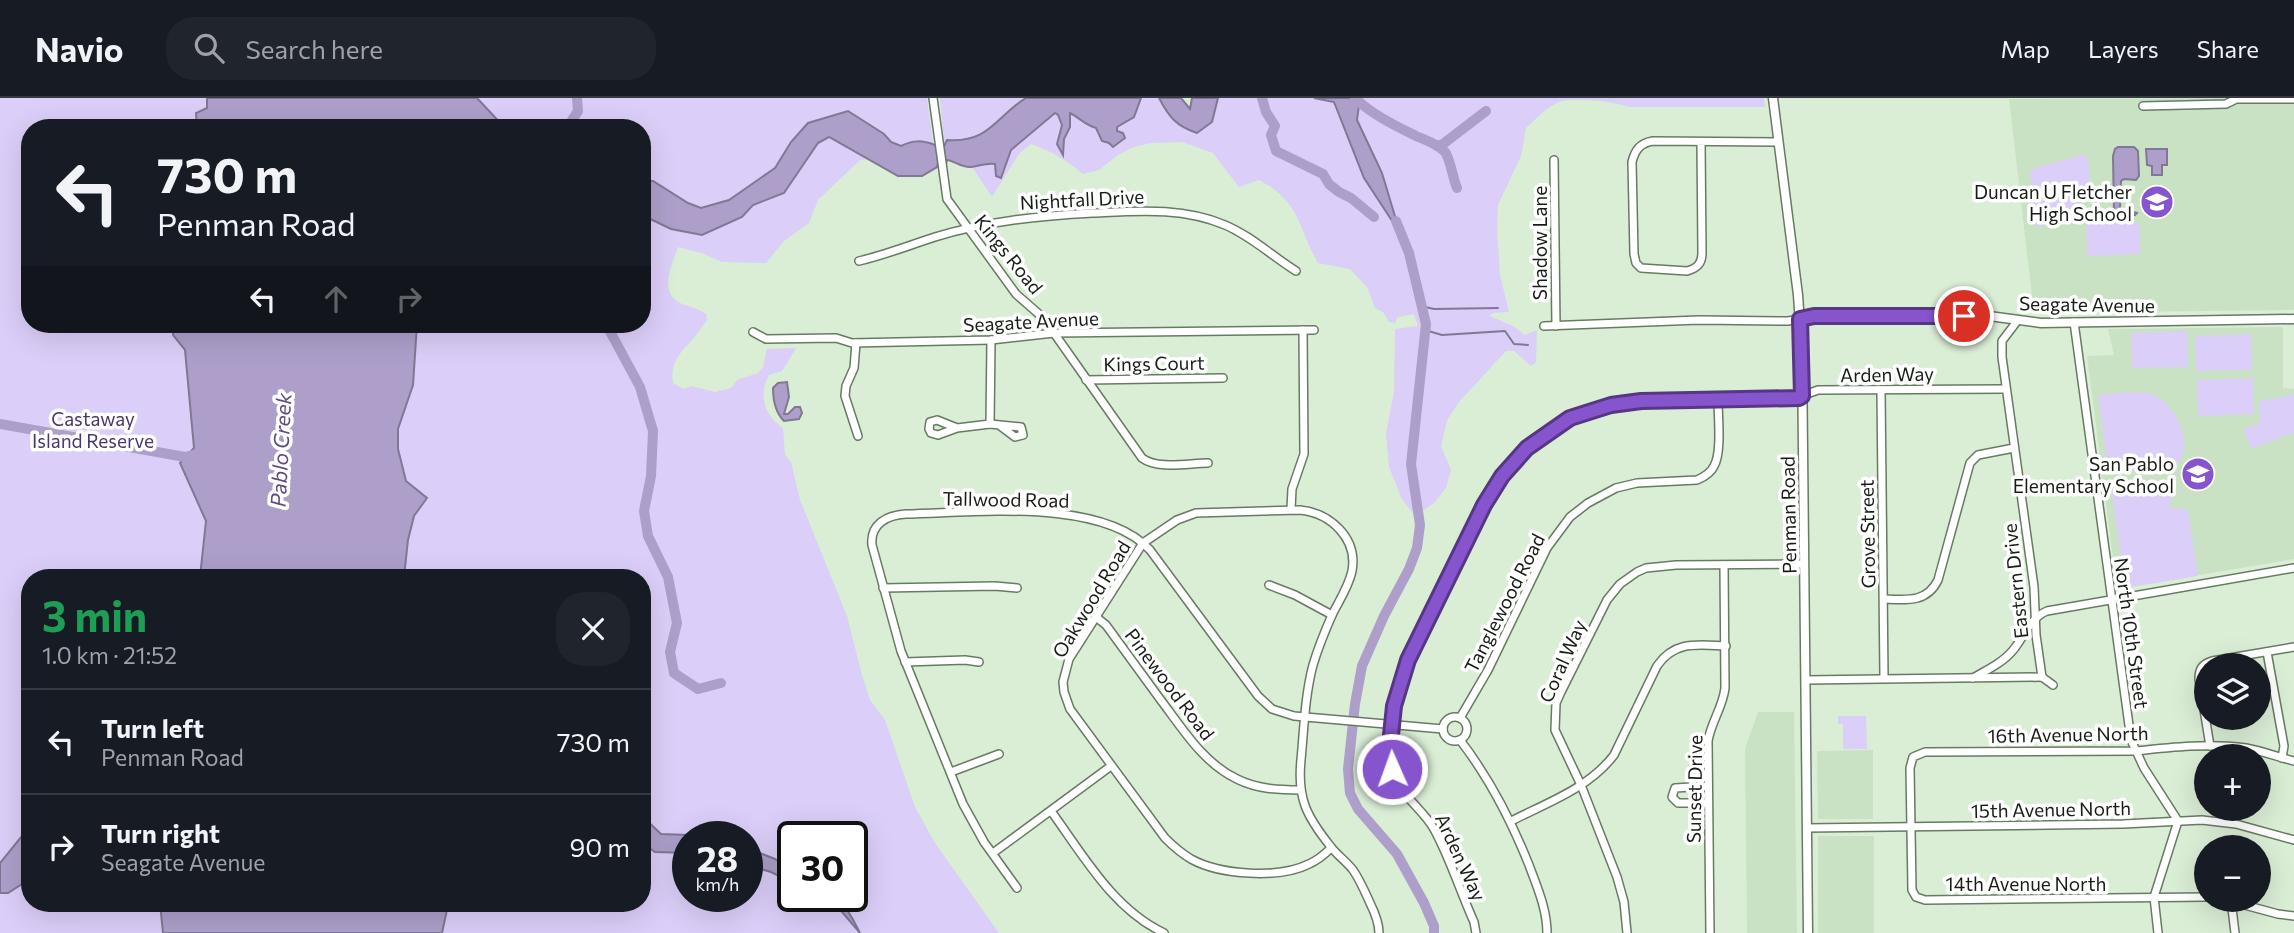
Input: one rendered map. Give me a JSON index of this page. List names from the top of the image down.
{
  "streets": {
    "street": [
      "Nightfall Drive",
      "Shadow Lane",
      "Kings Road",
      "Seagate Avenue",
      "Kings Court",
      "Arden Way",
      "Tallwood Road",
      "Penman Road",
      "Grove Street",
      "Eastern Drive",
      "Oakwood Road",
      "Tanglewood Road",
      "North 10th Street",
      "Coral Way",
      "Pinewood Road",
      "16th Avenue North",
      "Sunset Drive",
      "15th Avenue North",
      "14th Avenue North"
    ]
  },
  "crossings": [
    ["Nightfall Drive", "Kings Road"],
    ["Shadow Lane", "Seagate Avenue"],
    ["Kings Road", "Seagate Avenue"],
    ["Kings Road", "Kings Court"],
    ["Seagate Avenue", "Penman Road"],
    ["Seagate Avenue", "Eastern Drive"],
    ["Seagate Avenue", "North 10th Street"],
    ["Arden Way", "Tallwood Road"],
    ["Arden Way", "Penman Road"],
    ["Arden Way", "Grove Street"],
    ["Arden Way", "Eastern Drive"],
    ["Arden Way", "Tanglewood Road"],
    ["Tallwood Road", "Oakwood Road"],
    ["Tallwood Road", "Tanglewood Road"],
    ["Penman Road", "Coral Way"],
    ["Penman Road", "15th Avenue North"],
    ["Oakwood Road", "Pinewood Road"],
    ["North 10th Street", "16th Avenue North"],
    ["North 10th Street", "15th Avenue North"],
    ["Coral Way", "Sunset Drive"],
    ["16th Avenue North", "15th Avenue North"],
    ["16th Avenue North", "14th Avenue North"],
    ["15th Avenue North", "14th Avenue North"]
  ],
  "water": ["Pablo Creek"],
  "parks": ["Castaway Island Reserve"],
  "places": {
    "school or university": ["Duncan U Fletcher High School", "San Pablo Elementary School"]
  },
  "page": {
    "header": "Navio",
    "search": "Search here",
    "nav": ["Map", "Layers", "Share"],
    "turn": ["730 m", "Penman Road"],
    "heading": ["3 min", "1.0 km · 21:52"],
    "map_buttons": ["+", "−"],
    "list": [
      {
        "name": "Turn left",
        "note": "Penman Road",
        "value": "730 m"
      },
      {
        "name": "Turn right",
        "note": "Seagate Avenue",
        "value": "90 m"
      }
    ],
    "speed": "28 km/h",
    "limit": "30"
  }
}
